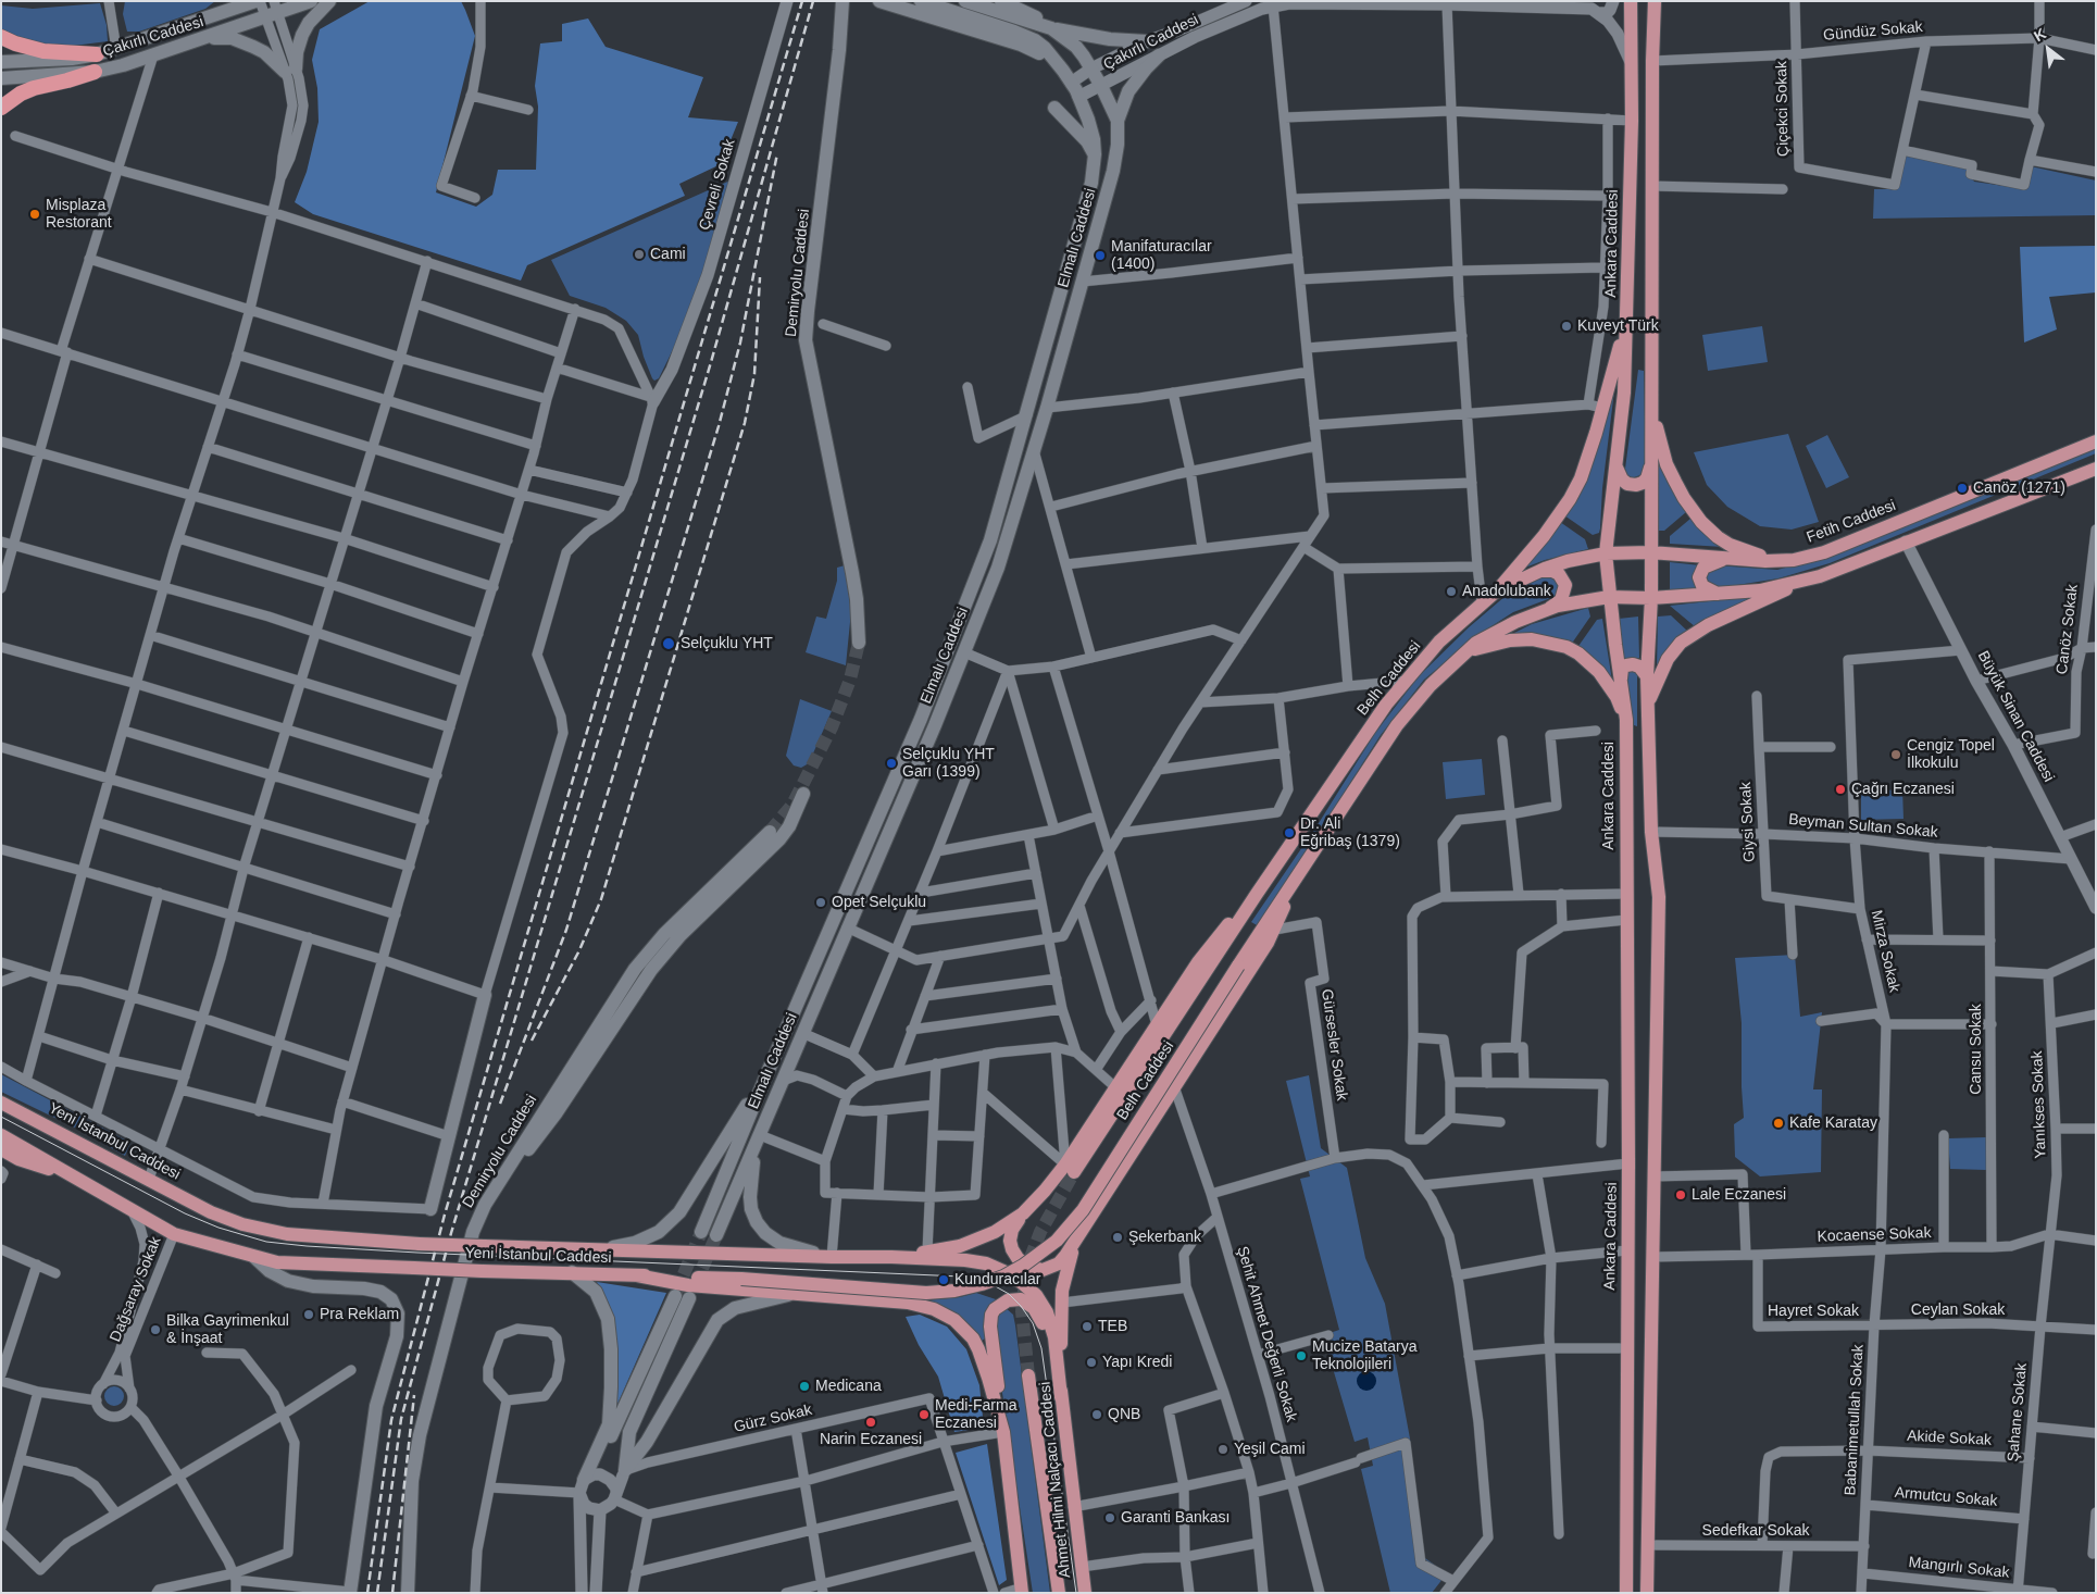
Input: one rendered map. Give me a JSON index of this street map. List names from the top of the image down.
{
  "streets": {
    "main road": [
      "Çakırlı Caddesi",
      "Elmalı Caddesi",
      "Ankara Caddesi",
      "Demiryolu Caddesi",
      "Fetih Caddesi",
      "Belh Caddesi",
      "Yeni İstanbul Caddesi",
      "Ahmet Hilmi Nalçacı Caddesi"
    ],
    "street": [
      "Gündüz Sokak",
      "Çiçekci Sokak",
      "Çevreli Sokak",
      "Canöz Sokak",
      "Büyük Sinan Caddesi",
      "Giysi Sokak",
      "Beyman Sultan Sokak",
      "Mirza Sokak",
      "Gürsesler Sokak",
      "Cansu Sokak",
      "Yanıkses Sokak",
      "Kocaense Sokak",
      "Dağsaray Sokak",
      "Ceylan Sokak",
      "Hayret Sokak",
      "Şehit Ahmet Değerli Sokak",
      "Şahane Sokak",
      "Gürz Sokak",
      "Babanimetullah Sokak",
      "Akide Sokak",
      "Armutcu Sokak",
      "Sedefkar Sokak",
      "Mangırlı Sokak"
    ]
  },
  "crossings": [
    ["Gündüz Sokak", "Çiçekci Sokak"],
    ["Çakırlı Caddesi", "Elmalı Caddesi"],
    ["Ankara Caddesi", "Fetih Caddesi"],
    ["Ankara Caddesi", "Belh Caddesi"],
    ["Fetih Caddesi", "Belh Caddesi"],
    ["Canöz Sokak", "Büyük Sinan Caddesi"],
    ["Belh Caddesi", "Gürsesler Sokak"],
    ["Belh Caddesi", "Yeni İstanbul Caddesi"],
    ["Belh Caddesi", "Şehit Ahmet Değerli Sokak"],
    ["Belh Caddesi", "Ahmet Hilmi Nalçacı Caddesi"],
    ["Büyük Sinan Caddesi", "Beyman Sultan Sokak"],
    ["Büyük Sinan Caddesi", "Mirza Sokak"],
    ["Giysi Sokak", "Beyman Sultan Sokak"],
    ["Beyman Sultan Sokak", "Mirza Sokak"],
    ["Beyman Sultan Sokak", "Cansu Sokak"],
    ["Mirza Sokak", "Kocaense Sokak"],
    ["Mirza Sokak", "Babanimetullah Sokak"],
    ["Cansu Sokak", "Kocaense Sokak"],
    ["Yanıkses Sokak", "Kocaense Sokak"],
    ["Yanıkses Sokak", "Şahane Sokak"],
    ["Yeni İstanbul Caddesi", "Dağsaray Sokak"],
    ["Kocaense Sokak", "Hayret Sokak"],
    ["Kocaense Sokak", "Şahane Sokak"],
    ["Kocaense Sokak", "Babanimetullah Sokak"],
    ["Ceylan Sokak", "Hayret Sokak"],
    ["Ceylan Sokak", "Şahane Sokak"],
    ["Ceylan Sokak", "Babanimetullah Sokak"],
    ["Hayret Sokak", "Babanimetullah Sokak"],
    ["Şahane Sokak", "Akide Sokak"],
    ["Şahane Sokak", "Armutcu Sokak"],
    ["Şahane Sokak", "Mangırlı Sokak"],
    ["Babanimetullah Sokak", "Akide Sokak"],
    ["Babanimetullah Sokak", "Armutcu Sokak"],
    ["Babanimetullah Sokak", "Sedefkar Sokak"],
    ["Babanimetullah Sokak", "Mangırlı Sokak"],
    ["Akide Sokak", "Sedefkar Sokak"]
  ],
  "places": [
    "Misplaza Restorant",
    "Cami",
    "Manifaturacılar (1400)",
    "Kuveyt Türk",
    "Canöz (1271)",
    "Anadolubank",
    "Selçuklu YHT",
    "Cengiz Topel İlkokulu",
    "Selçuklu YHT Garı (1399)",
    "Çağrı Eczanesi",
    "Dr. Ali Eğribaş (1379)",
    "Opet Selçuklu",
    "Kafe Karatay",
    "Lale Eczanesi",
    "Şekerbank",
    "Kunduracılar",
    "Pra Reklam",
    "TEB",
    "Bilka Gayrimenkul & İnşaat",
    "Mucize Batarya Teknolojileri",
    "Yapı Kredi",
    "Medicana",
    "Medi-Farma Eczanesi",
    "QNB",
    "Narin Eczanesi",
    "Yeşil Cami",
    "Garanti Bankası"
  ],
  "north": "top left"
}
